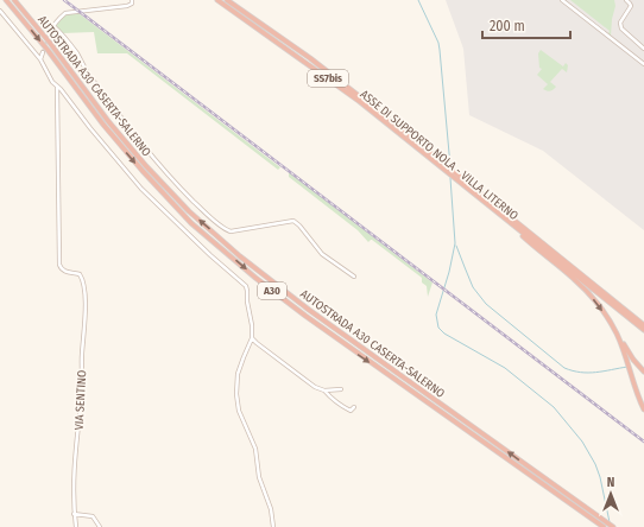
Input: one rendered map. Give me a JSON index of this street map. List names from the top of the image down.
{
  "streets": {
    "highway": [
      "SS7bis",
      "AUTOSTRADA A30 CASERTA-SALERNO",
      "ASSE DI SUPPORTO NOLA - VILLA LITERNO",
      "A30"
    ],
    "street": ["VIA SENTINO"]
  },
  "scale_bar": "200 m",
  "north": "top"
}
